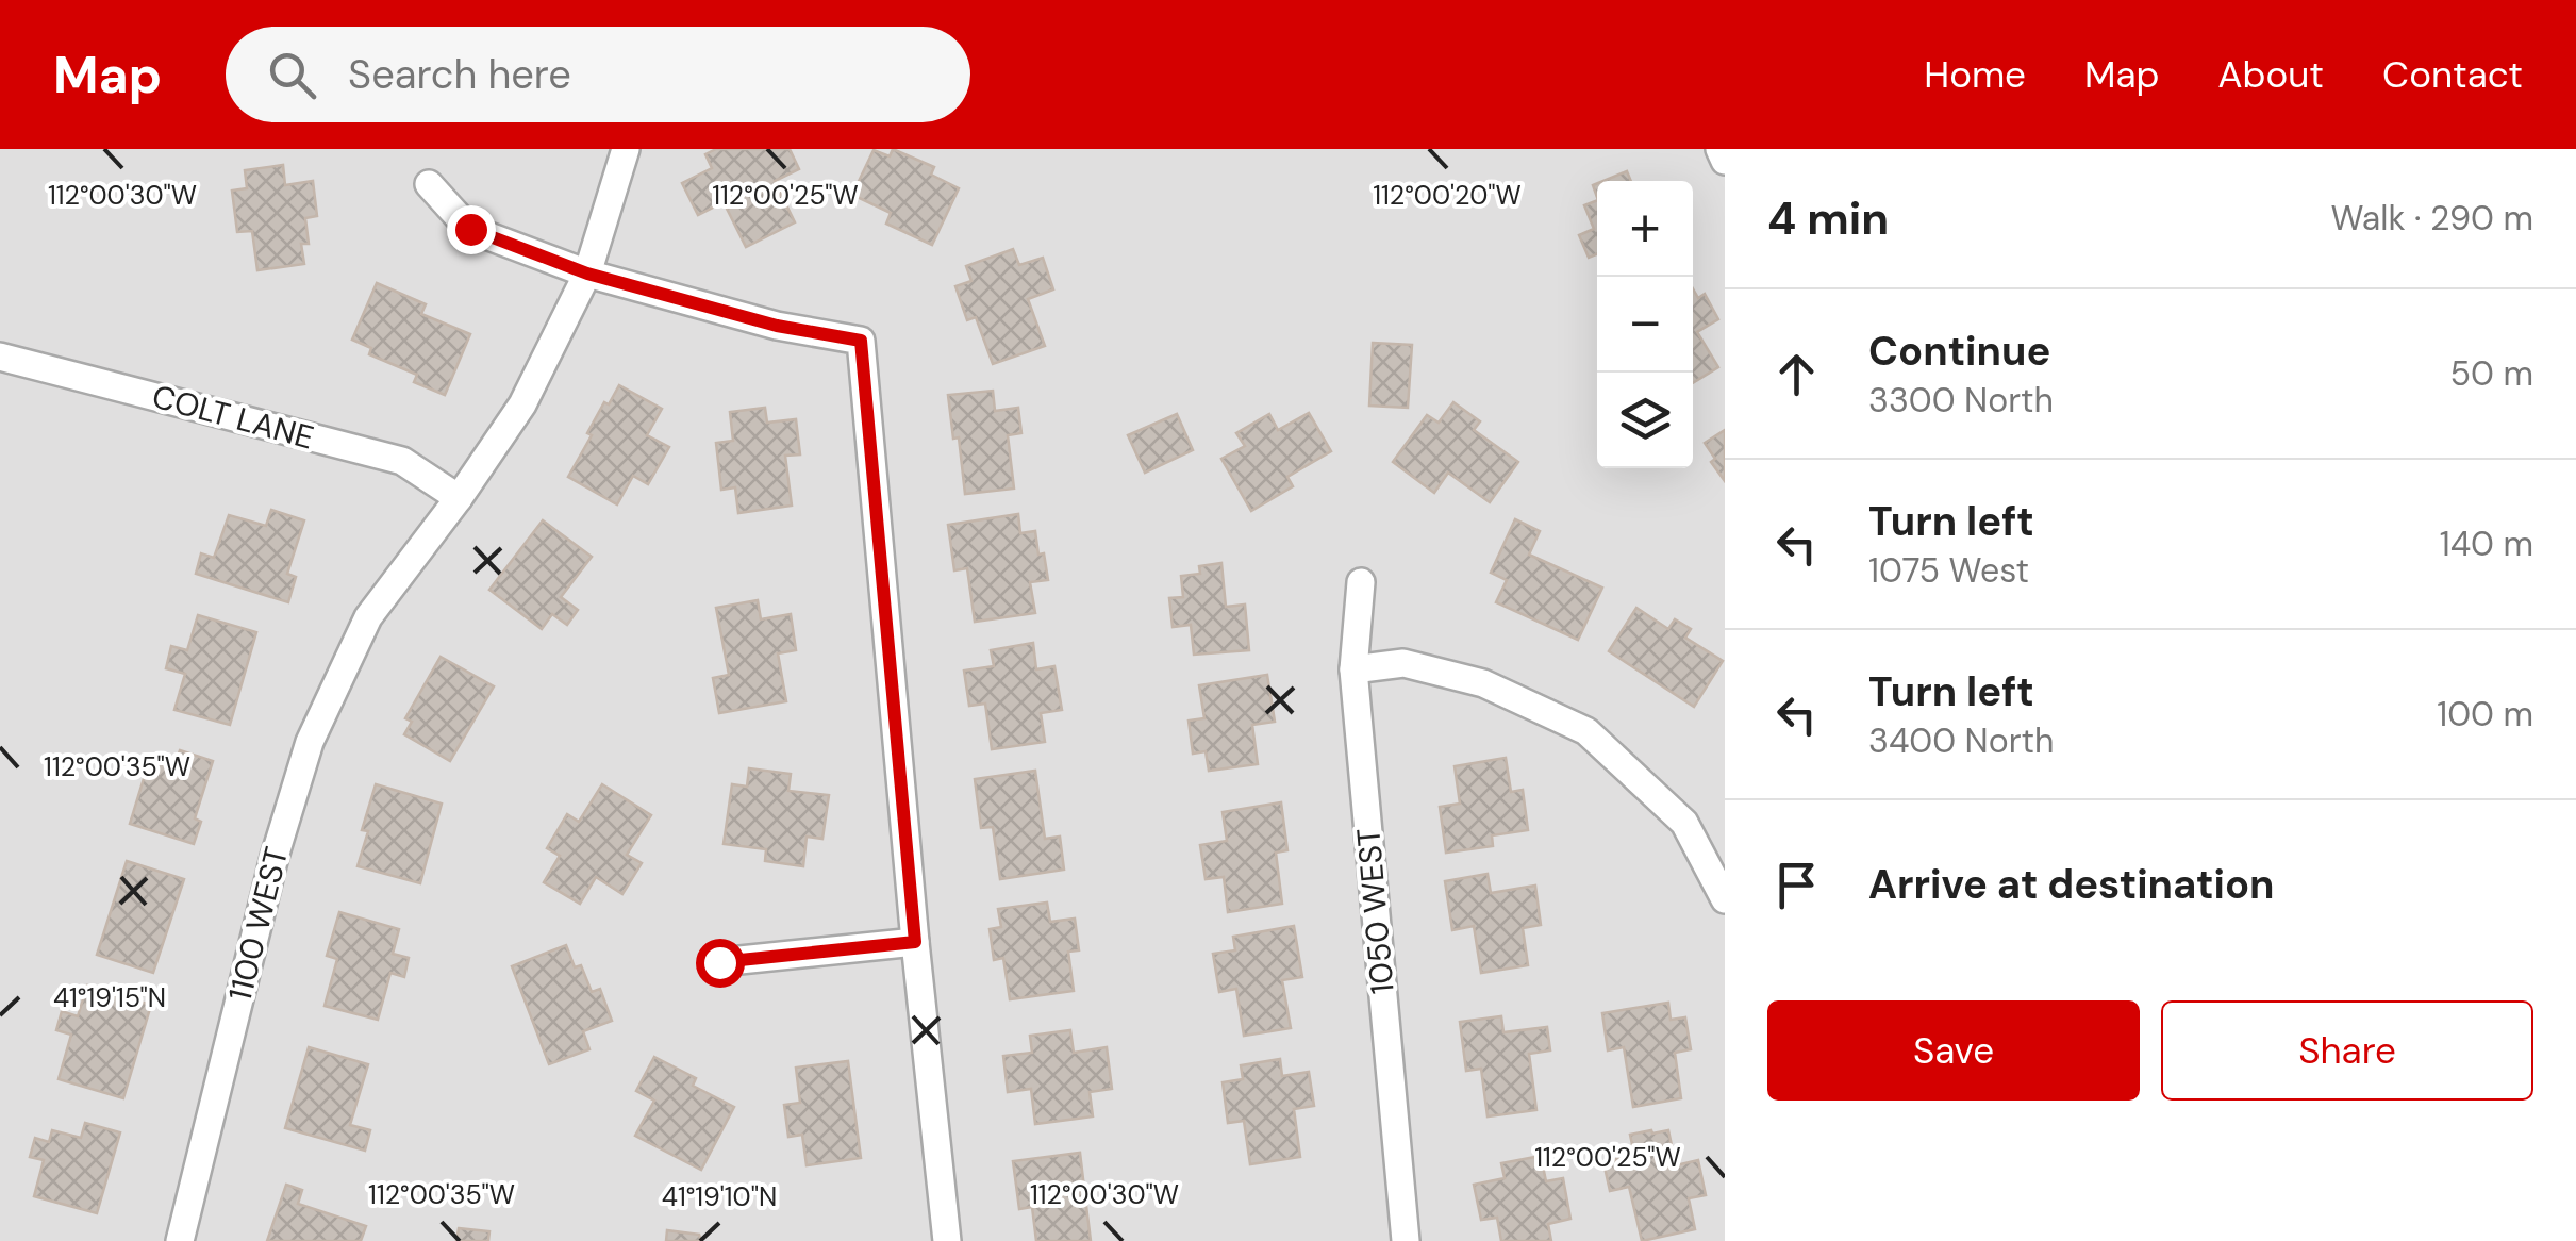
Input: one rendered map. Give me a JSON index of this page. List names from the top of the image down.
{
  "streets": {
    "street": ["COLT LANE", "1050 WEST", "1100 WEST"]
  },
  "crossings": [
    ["COLT LANE", "1100 WEST"]
  ],
  "page": {
    "header": "Map",
    "search": "Search here",
    "nav": [
      "Home",
      "Map",
      "About",
      "Contact"
    ],
    "heading": ["4 min", "Walk · 290 m"],
    "map_buttons": ["+", "−"],
    "list": [
      ["Continue", "3300 North", "50 m"],
      ["Turn left", "1075 West", "140 m"],
      ["Turn left", "3400 North", "100 m"],
      "Arrive at destination"
    ],
    "buttons": ["Save", "Share"]
  },
  "coordinates": [
    "112°00'30\"W",
    "112°00'20\"W",
    "112°00'25\"W",
    "112°00'35\"W",
    "41°19'15\"N",
    "41°19'10\"N"
  ]
}
